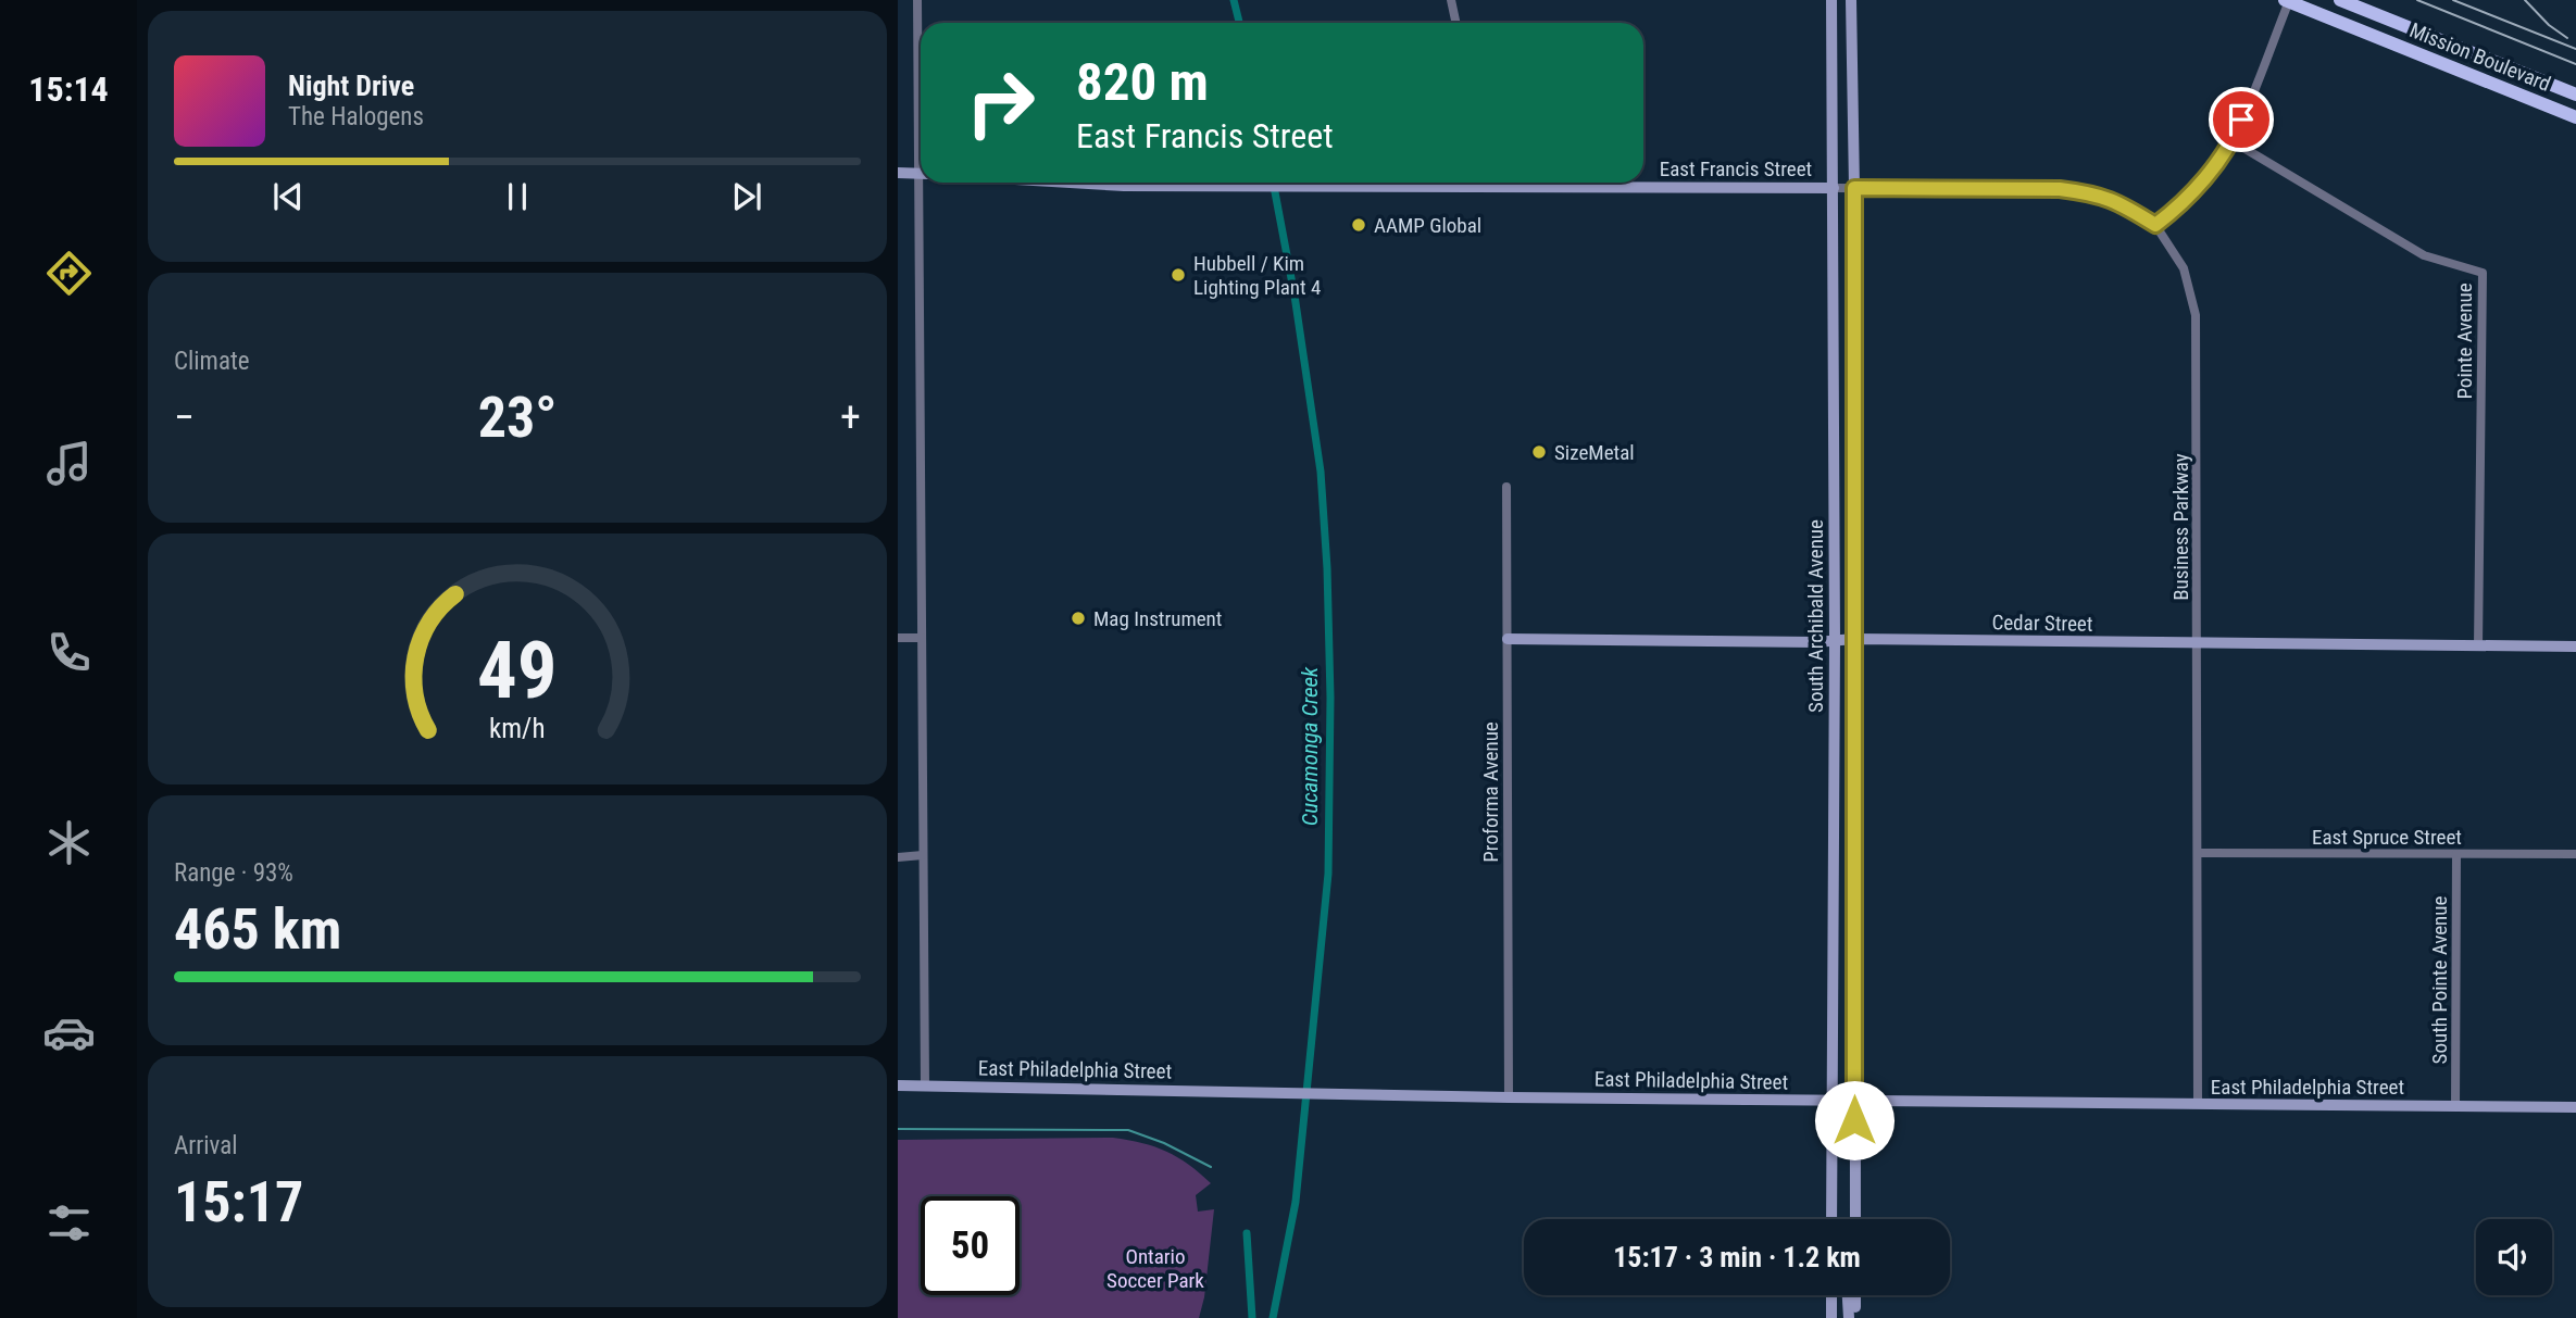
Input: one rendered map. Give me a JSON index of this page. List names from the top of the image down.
{
  "streets": {
    "main road": ["Mission Boulevard"],
    "street": [
      "East Francis Street",
      "Pointe Avenue",
      "Business Parkway",
      "South Archibald Avenue",
      "Cedar Street",
      "Proforma Avenue",
      "East Spruce Street",
      "South Pointe Avenue",
      "East Philadelphia Street"
    ]
  },
  "crossings": [
    ["East Francis Street", "Business Parkway"],
    ["East Francis Street", "South Archibald Avenue"],
    ["Pointe Avenue", "Cedar Street"],
    ["Business Parkway", "Cedar Street"],
    ["Business Parkway", "East Spruce Street"],
    ["Business Parkway", "East Philadelphia Street"],
    ["South Archibald Avenue", "Cedar Street"],
    ["South Archibald Avenue", "East Philadelphia Street"],
    ["Cedar Street", "Proforma Avenue"],
    ["Proforma Avenue", "East Philadelphia Street"],
    ["East Spruce Street", "South Pointe Avenue"],
    ["South Pointe Avenue", "East Philadelphia Street"]
  ],
  "water": ["Cucamonga Creek"],
  "parks": ["Ontario Soccer Park"],
  "places": [
    "AAMP Global",
    "Hubbell / Kim Lighting Plant 4",
    "SizeMetal",
    "Mag Instrument"
  ],
  "page": {
    "tabs": "15:14",
    "turn": ["820 m", "East Francis Street"],
    "song": ["Night Drive", "The Halogens"],
    "tile": [
      "Climate",
      ["Range · 93%", "465 km"],
      ["Arrival", "15:17"]
    ],
    "heat": ["−", "23°", "+"],
    "limit": "50",
    "trip": "15:17 · 3 min · 1.2 km",
    "gauge": ["49", "km/h"]
  }
}
